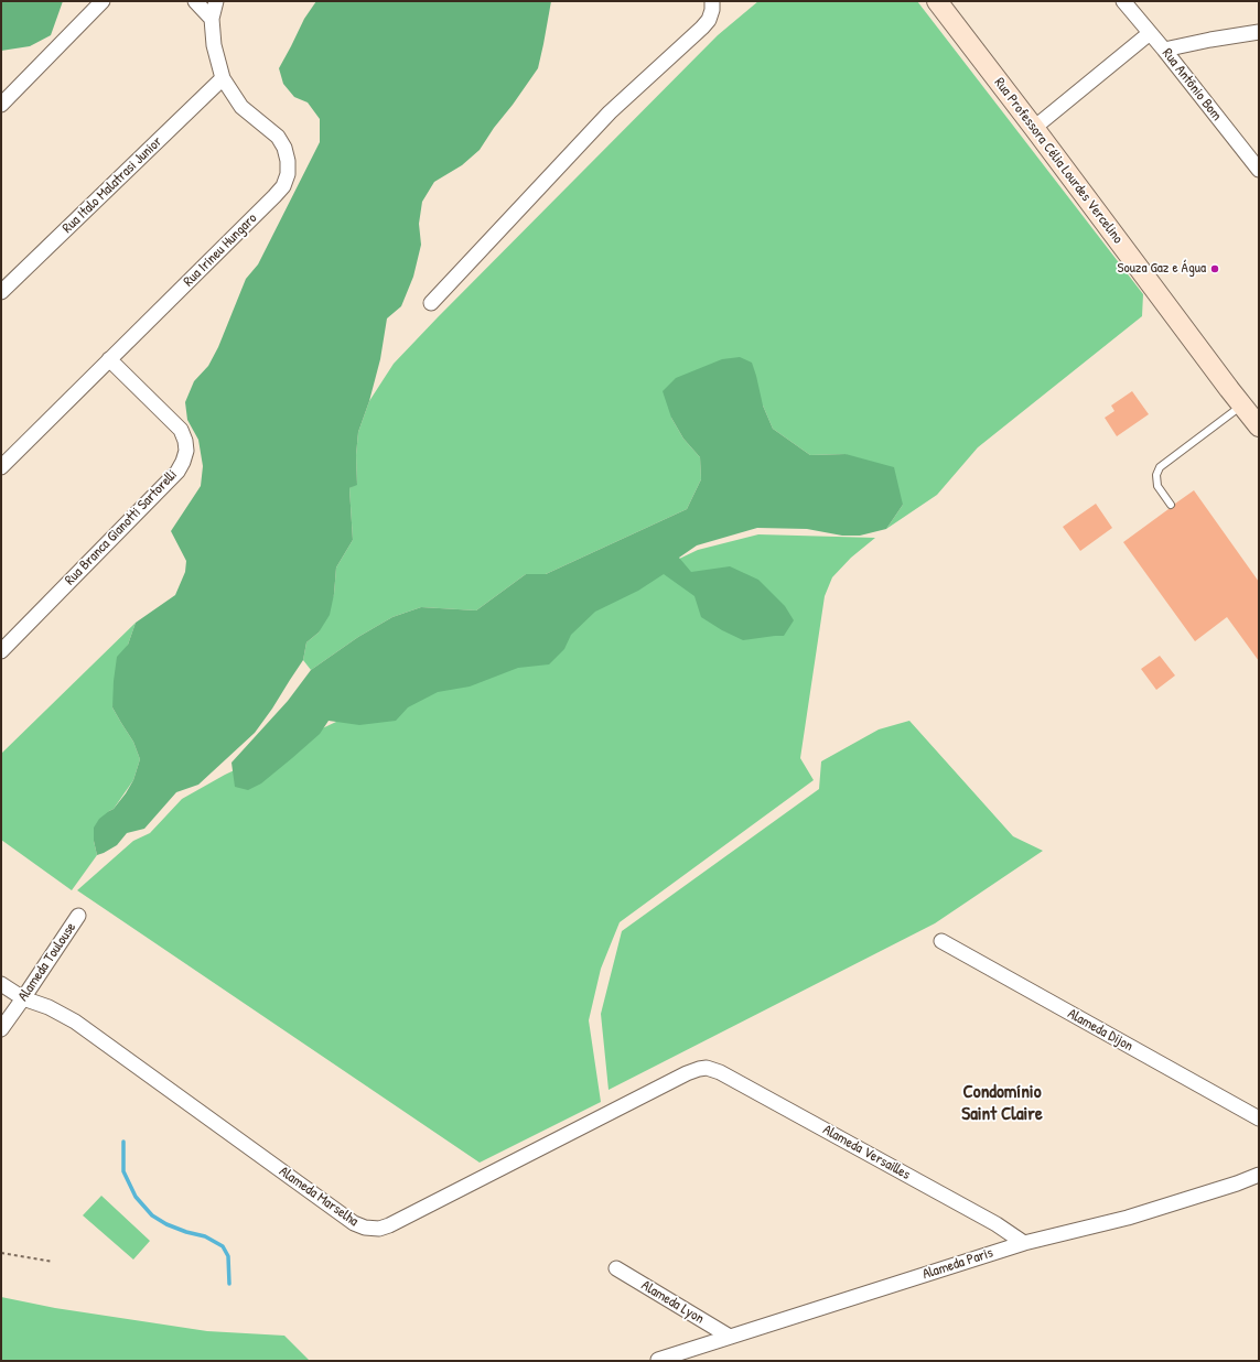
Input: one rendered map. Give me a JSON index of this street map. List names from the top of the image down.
{
  "streets": {
    "main road": ["Rua Professora Célia Lourdes Vercelino"],
    "street": [
      "Rua Antônio Bom",
      "Rua Italo Malatrasi Junior",
      "Rua Irineu Hungaro",
      "Rua Branca Gianotti Sartorelli",
      "Alameda Toulouse",
      "Alameda Dijon",
      "Alameda Versailles",
      "Alameda Marselha",
      "Alameda Paris",
      "Alameda Lyon"
    ]
  },
  "crossings": [
    ["Rua Italo Malatrasi Junior", "Rua Irineu Hungaro"],
    ["Rua Irineu Hungaro", "Rua Branca Gianotti Sartorelli"],
    ["Alameda Toulouse", "Alameda Marselha"],
    ["Alameda Versailles", "Alameda Marselha"],
    ["Alameda Versailles", "Alameda Paris"],
    ["Alameda Paris", "Alameda Lyon"]
  ],
  "districts": ["Condomínio Saint Claire"],
  "places": ["Souza Gaz e Água"]
}
